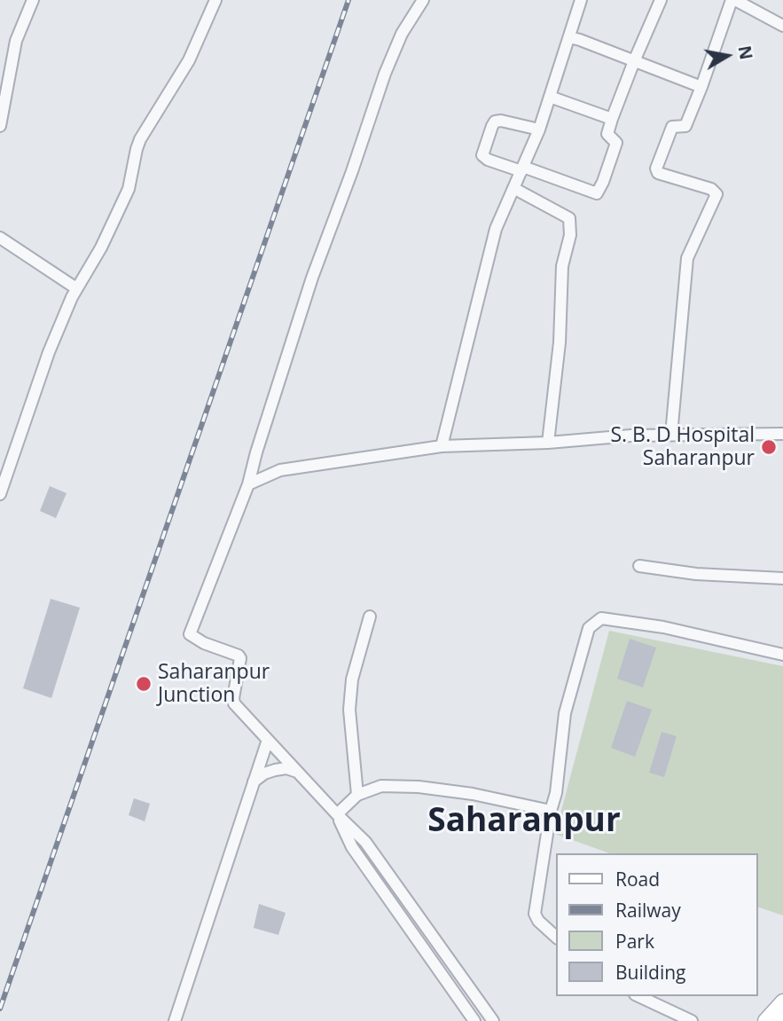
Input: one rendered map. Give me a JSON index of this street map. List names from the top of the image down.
{
  "districts": ["Saharanpur"],
  "places": ["S. B. D Hospital Saharanpur", "Saharanpur Junction"],
  "legend": [
    "Road",
    "Railway",
    "Park",
    "Building"
  ],
  "north": "right"
}
